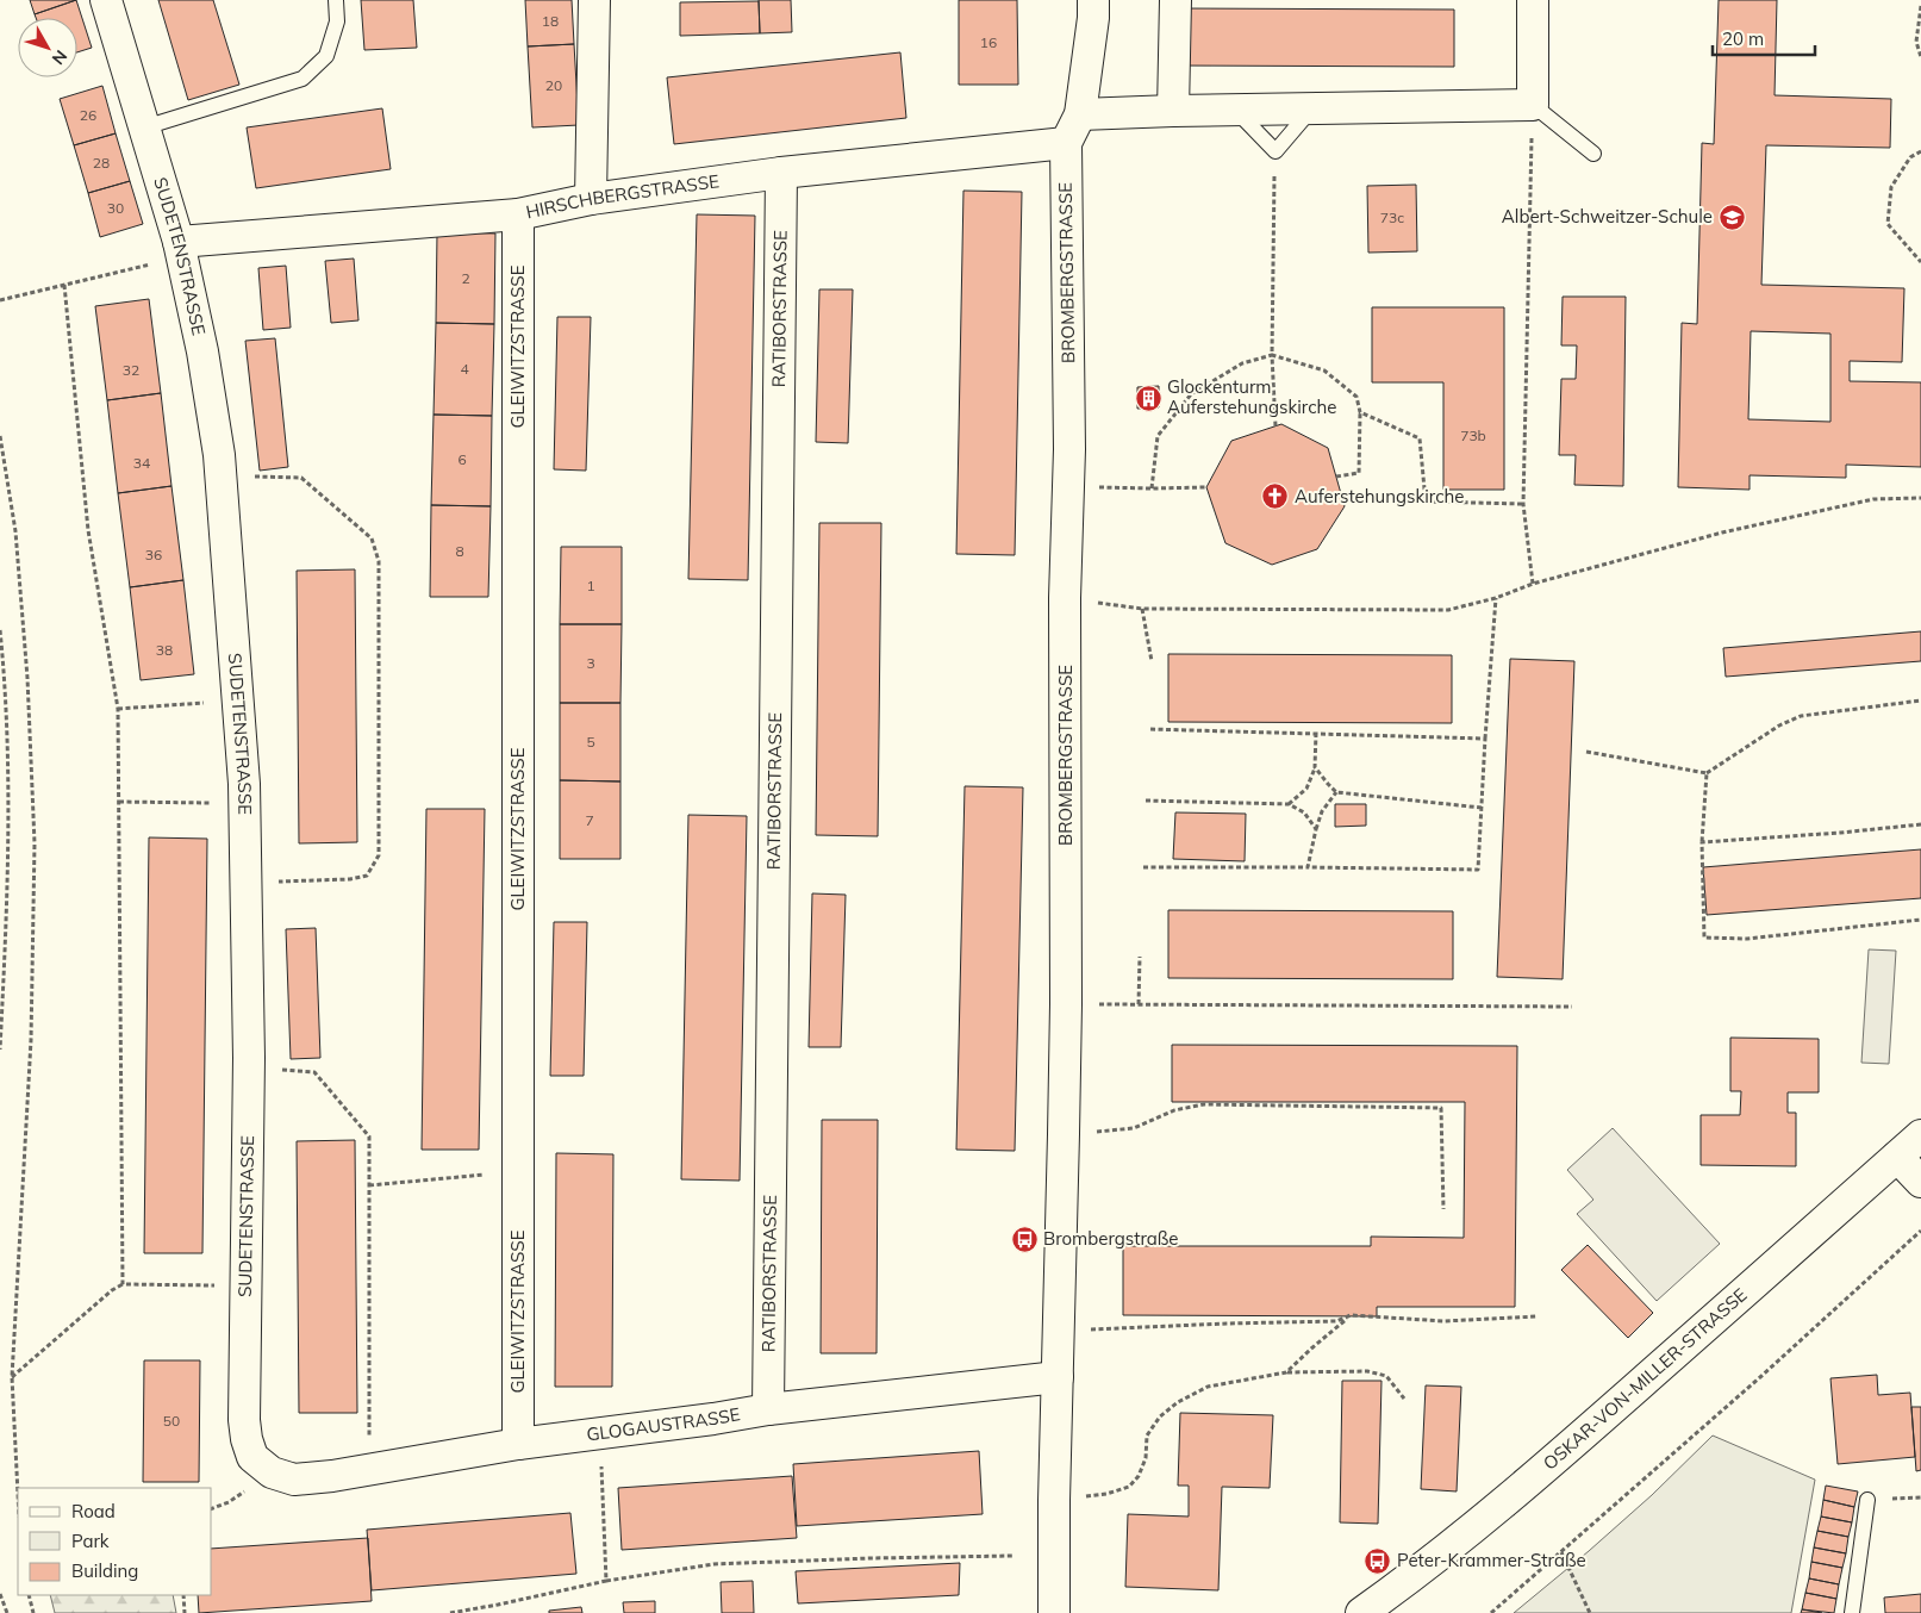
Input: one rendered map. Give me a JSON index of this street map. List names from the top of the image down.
{
  "streets": {
    "street": [
      "HIRSCHBERGSTRASSE",
      "SUDETENSTRASSE",
      "BROMBERGSTRASSE",
      "RATIBORSTRASSE",
      "GLEIWITZSTRASSE",
      "OSKAR-VON-MILLER-STRASSE",
      "GLOGAUSTRASSE"
    ]
  },
  "crossings": [
    ["HIRSCHBERGSTRASSE", "SUDETENSTRASSE"],
    ["HIRSCHBERGSTRASSE", "BROMBERGSTRASSE"],
    ["HIRSCHBERGSTRASSE", "RATIBORSTRASSE"],
    ["HIRSCHBERGSTRASSE", "GLEIWITZSTRASSE"],
    ["SUDETENSTRASSE", "GLOGAUSTRASSE"],
    ["BROMBERGSTRASSE", "GLOGAUSTRASSE"],
    ["RATIBORSTRASSE", "GLOGAUSTRASSE"],
    ["GLEIWITZSTRASSE", "GLOGAUSTRASSE"]
  ],
  "places": {
    "school or university": ["Albert-Schweitzer-Schule"],
    "building": ["Glockenturm Auferstehungskirche"],
    "church": ["Auferstehungskirche"],
    "bus stop": ["Brombergstraße", "Peter-Krammer-Straße"]
  },
  "house_numbers": [
    "18",
    "16",
    "20",
    "26",
    "28",
    "30",
    "73c",
    "2",
    "4",
    "32",
    "73b",
    "6",
    "34",
    "8",
    "36",
    "1",
    "38",
    "3",
    "5",
    "7",
    "50"
  ],
  "legend": ["Road", "Park", "Building"],
  "scale_bar": "20 m",
  "north": "bottom right"
}
